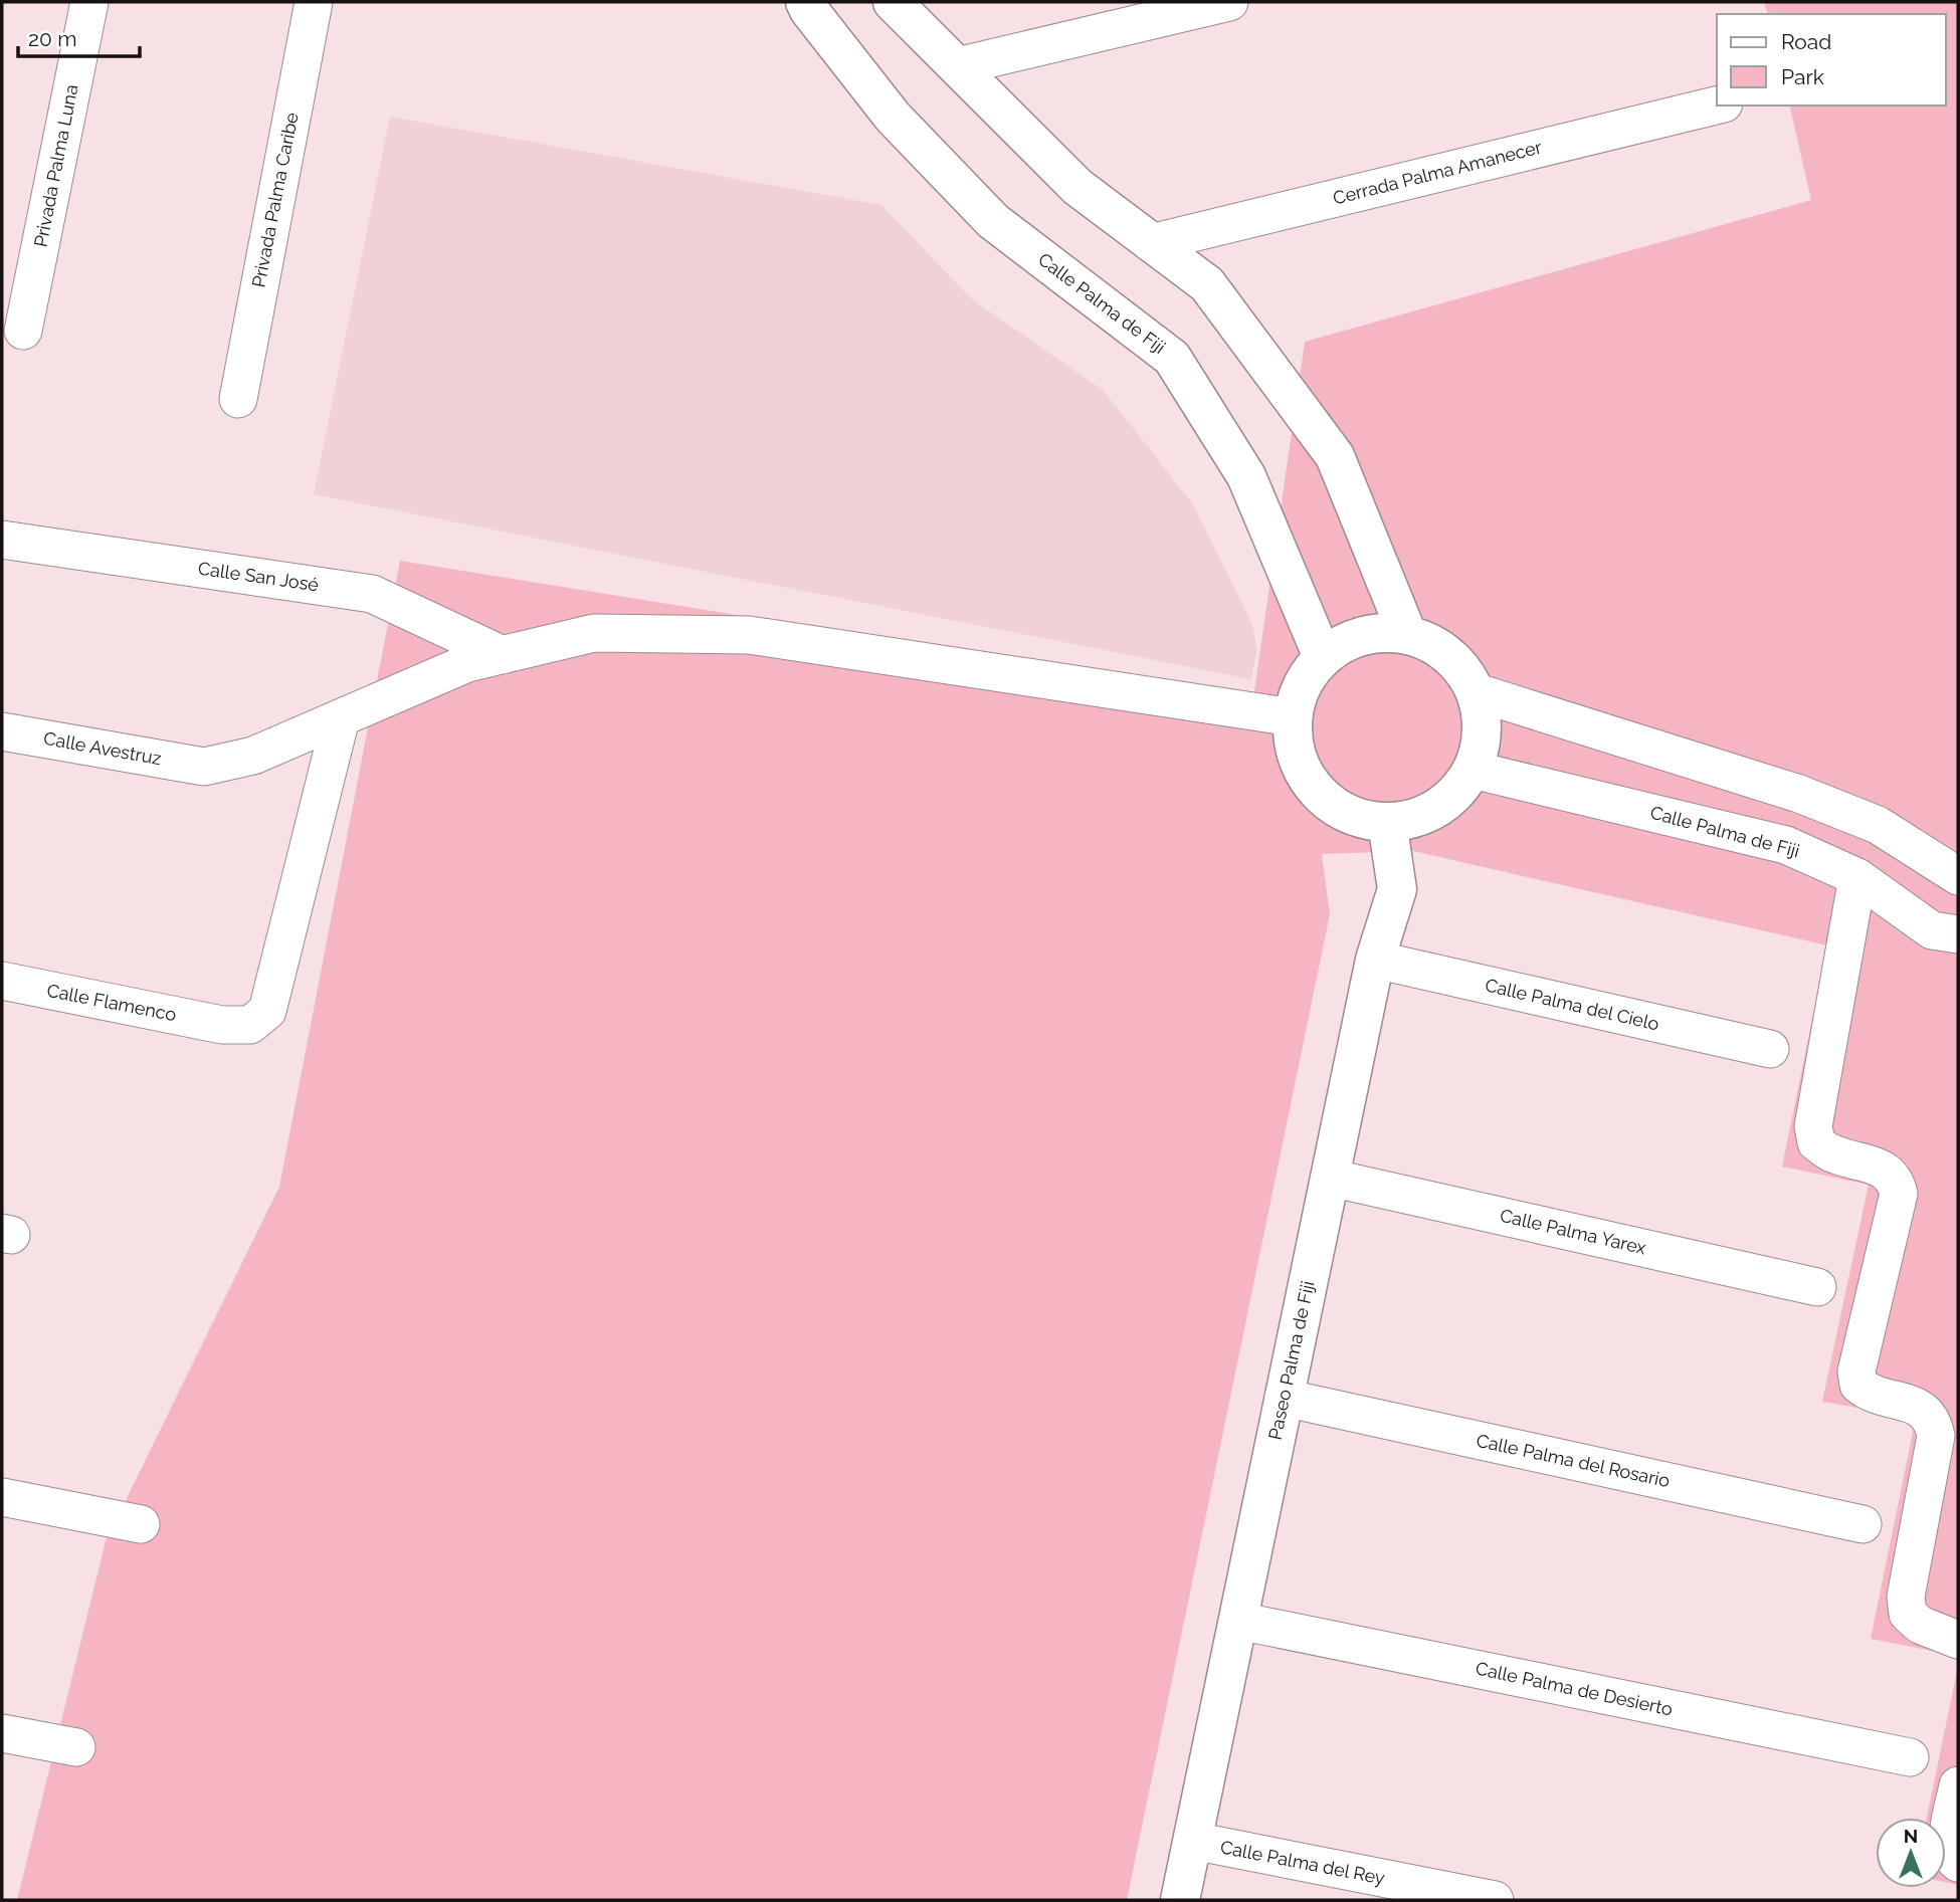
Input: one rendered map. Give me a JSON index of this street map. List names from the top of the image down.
{
  "streets": {
    "street": [
      "Privada Palma Luna",
      "Cerrada Palma Amanecer",
      "Privada Palma Caribe",
      "Calle Palma de Fiji",
      "Calle San José",
      "Calle Avestruz",
      "Calle Flamenco",
      "Calle Palma del Cielo",
      "Calle Palma Yarex",
      "Paseo Palma de Fiji",
      "Calle Palma del Rosario",
      "Calle Palma de Desierto",
      "Calle Palma del Rey"
    ]
  },
  "crossings": [
    ["Calle Palma de Fiji", "Paseo Palma de Fiji"],
    ["Calle Avestruz", "Calle Flamenco"],
    ["Calle Palma del Cielo", "Paseo Palma de Fiji"],
    ["Calle Palma Yarex", "Paseo Palma de Fiji"],
    ["Paseo Palma de Fiji", "Calle Palma del Rosario"],
    ["Paseo Palma de Fiji", "Calle Palma de Desierto"],
    ["Paseo Palma de Fiji", "Calle Palma del Rey"]
  ],
  "legend": ["Road", "Park"],
  "scale_bar": "20 m",
  "north": "top"
}
